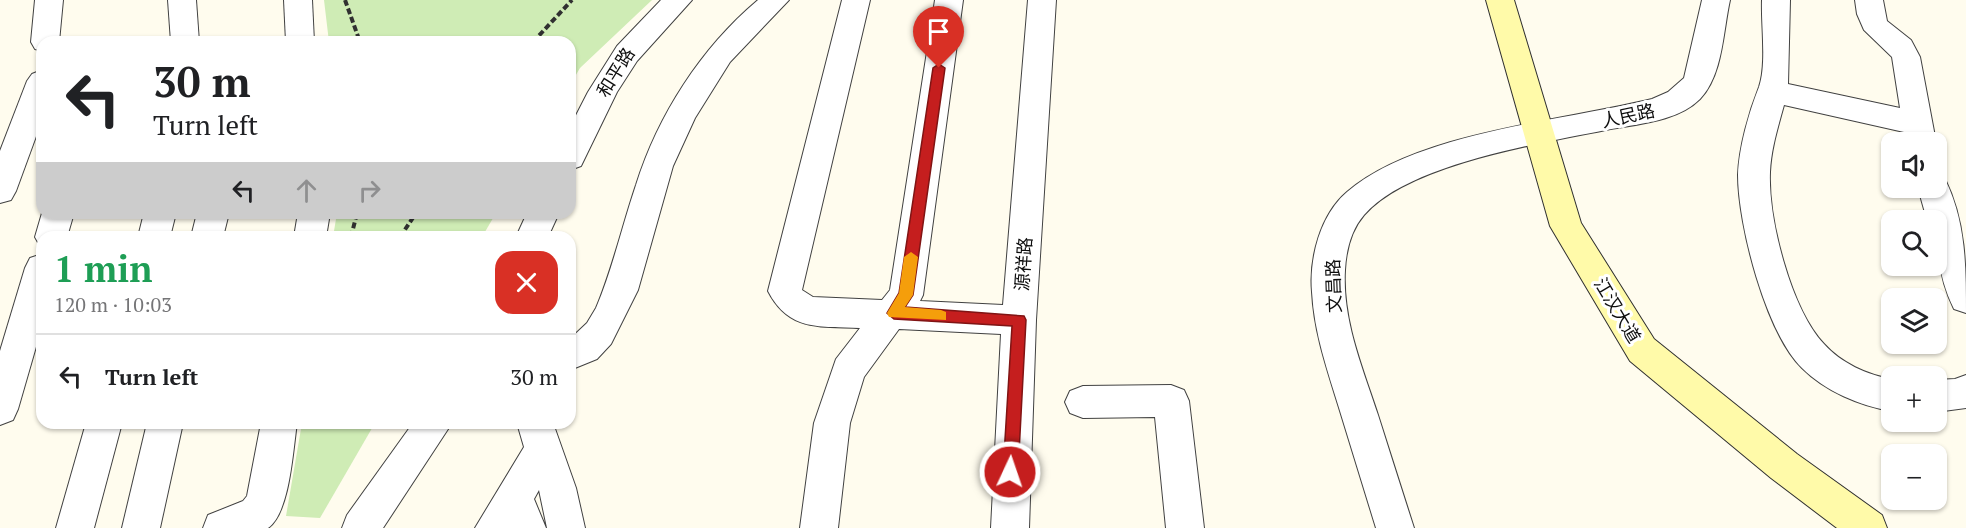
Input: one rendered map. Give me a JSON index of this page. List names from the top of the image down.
{
  "streets": {
    "main road": ["江汉大道"],
    "street": [
      "和平路",
      "人民路",
      "源祥路",
      "文昌路"
    ]
  },
  "crossings": [
    ["人民路", "文昌路"],
    ["人民路", "江汉大道"],
    ["文昌路", "江汉大道"]
  ],
  "page": {
    "turn": ["30 m", "Turn left"],
    "map_buttons": ["+", "−"],
    "heading": ["1 min", "120 m · 10:03"],
    "list": [
      {
        "name": "Turn left",
        "value": "30 m"
      }
    ]
  }
}
